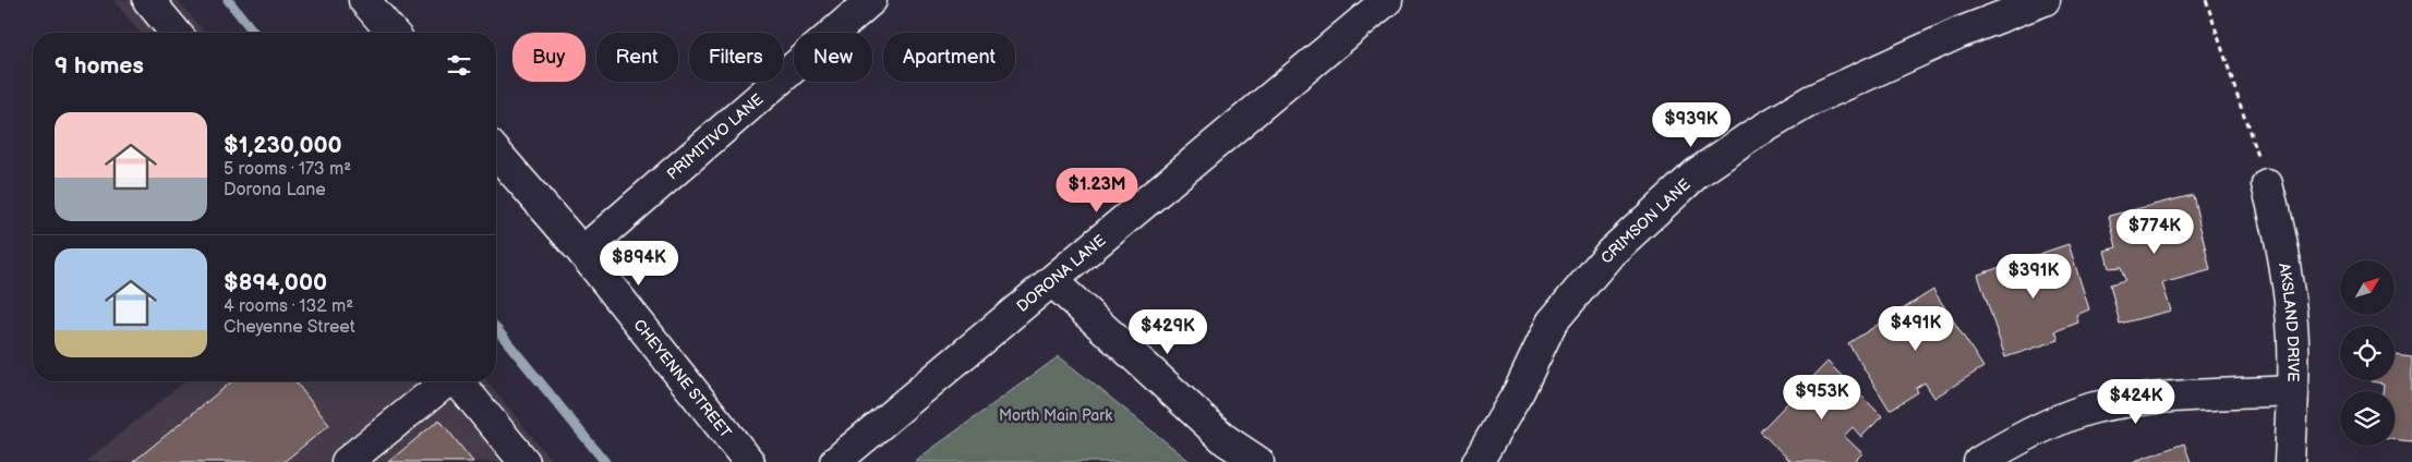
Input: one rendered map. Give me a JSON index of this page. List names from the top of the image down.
{
  "streets": {
    "street": [
      "PRIMITIVO LANE",
      "CRIMSON LANE",
      "DORONA LANE",
      "AKSLAND DRIVE",
      "CHEYENNE STREET"
    ]
  },
  "crossings": [
    ["PRIMITIVO LANE", "CHEYENNE STREET"]
  ],
  "parks": ["Morth Main Park"],
  "north": "top right",
  "page": {
    "chip": [
      "Buy",
      "Rent",
      "Filters",
      "New",
      "Apartment"
    ],
    "heading": "9 homes",
    "list": [
      {
        "name": "$1,230,000",
        "note": "5 rooms · 173 m² · Dorona Lane"
      },
      {
        "name": "$894,000",
        "note": "4 rooms · 132 m² · Cheyenne Street"
      }
    ],
    "price": [
      "$939K",
      "$1.23M",
      "$774K",
      "$894K",
      "$391K",
      "$491K",
      "$429K",
      "$953K",
      "$424K"
    ]
  }
}
